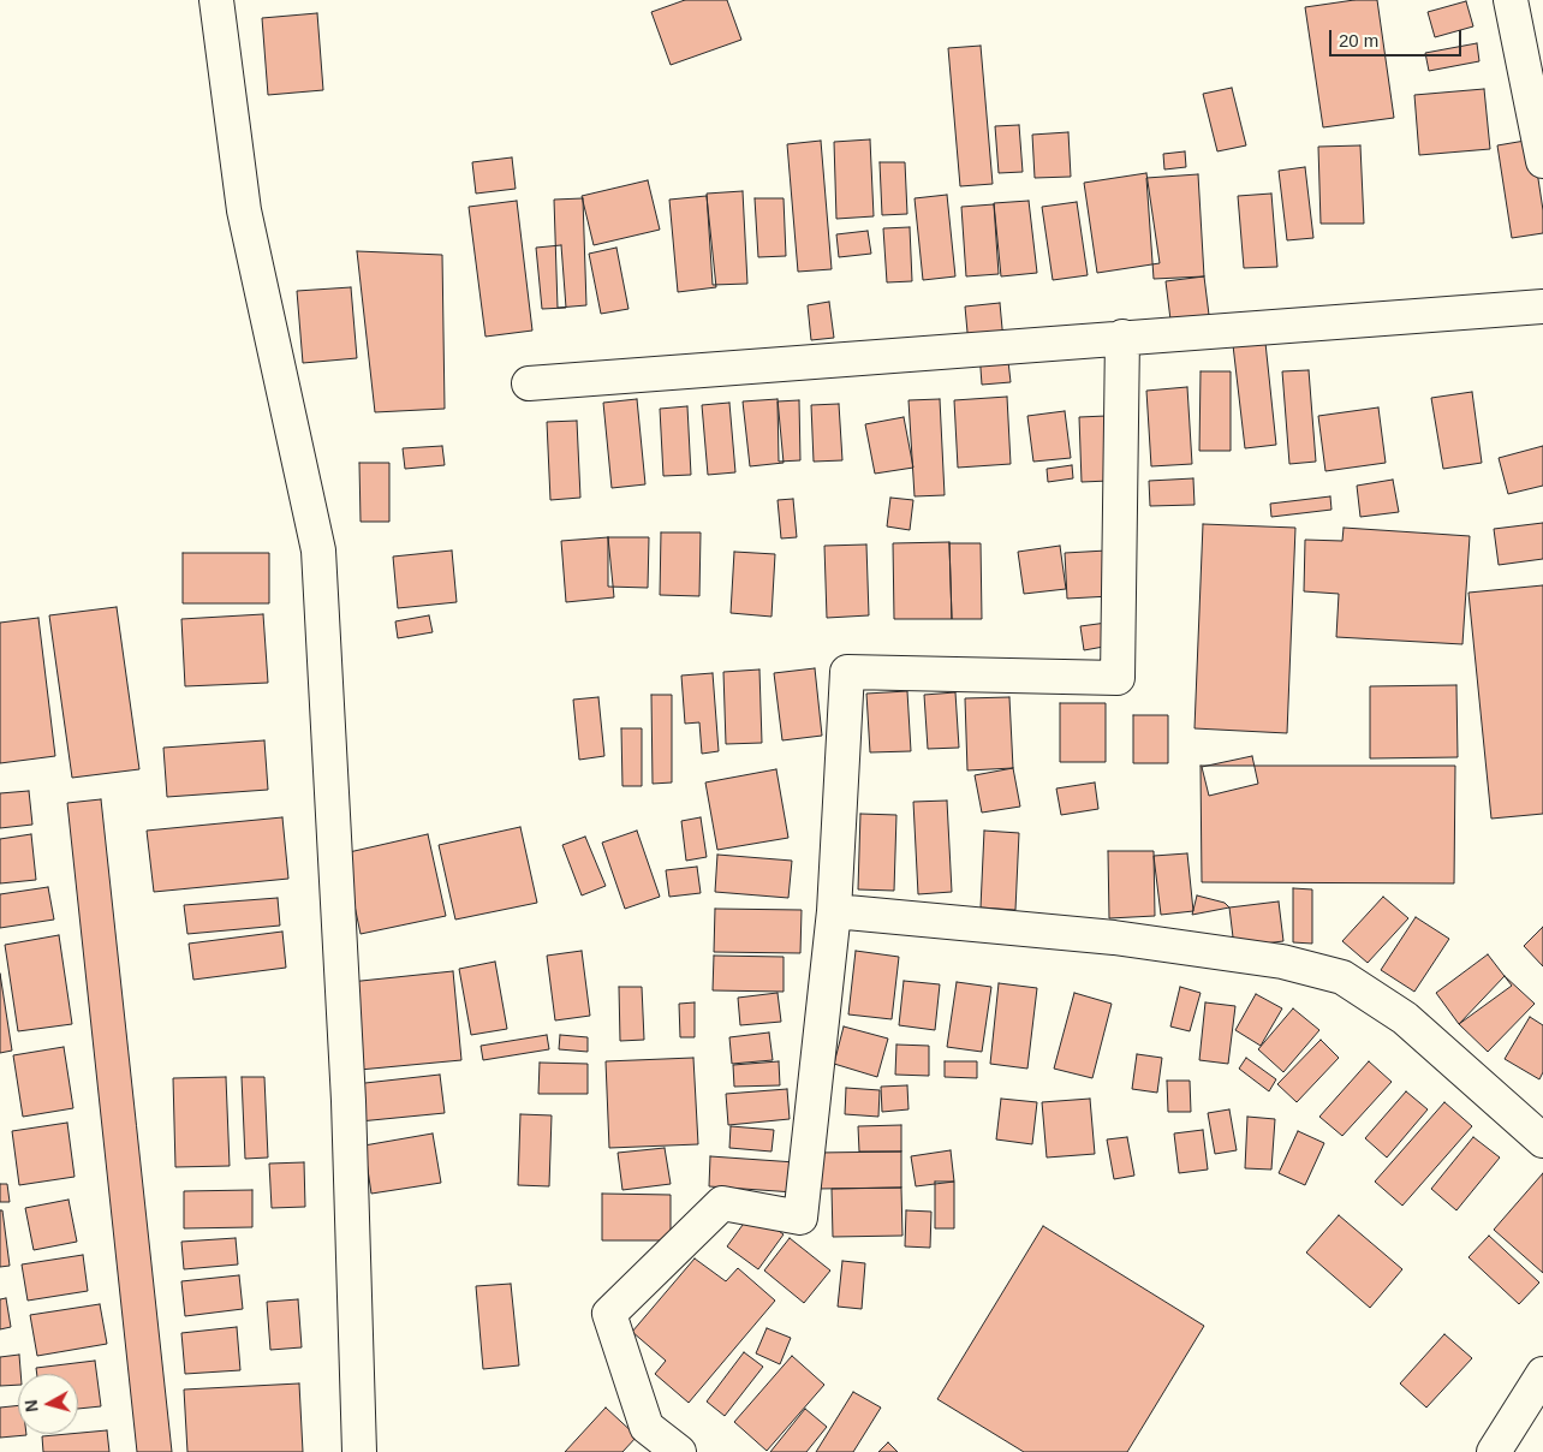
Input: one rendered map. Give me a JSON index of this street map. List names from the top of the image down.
{
  "scale_bar": "20 m",
  "north": "left"
}
